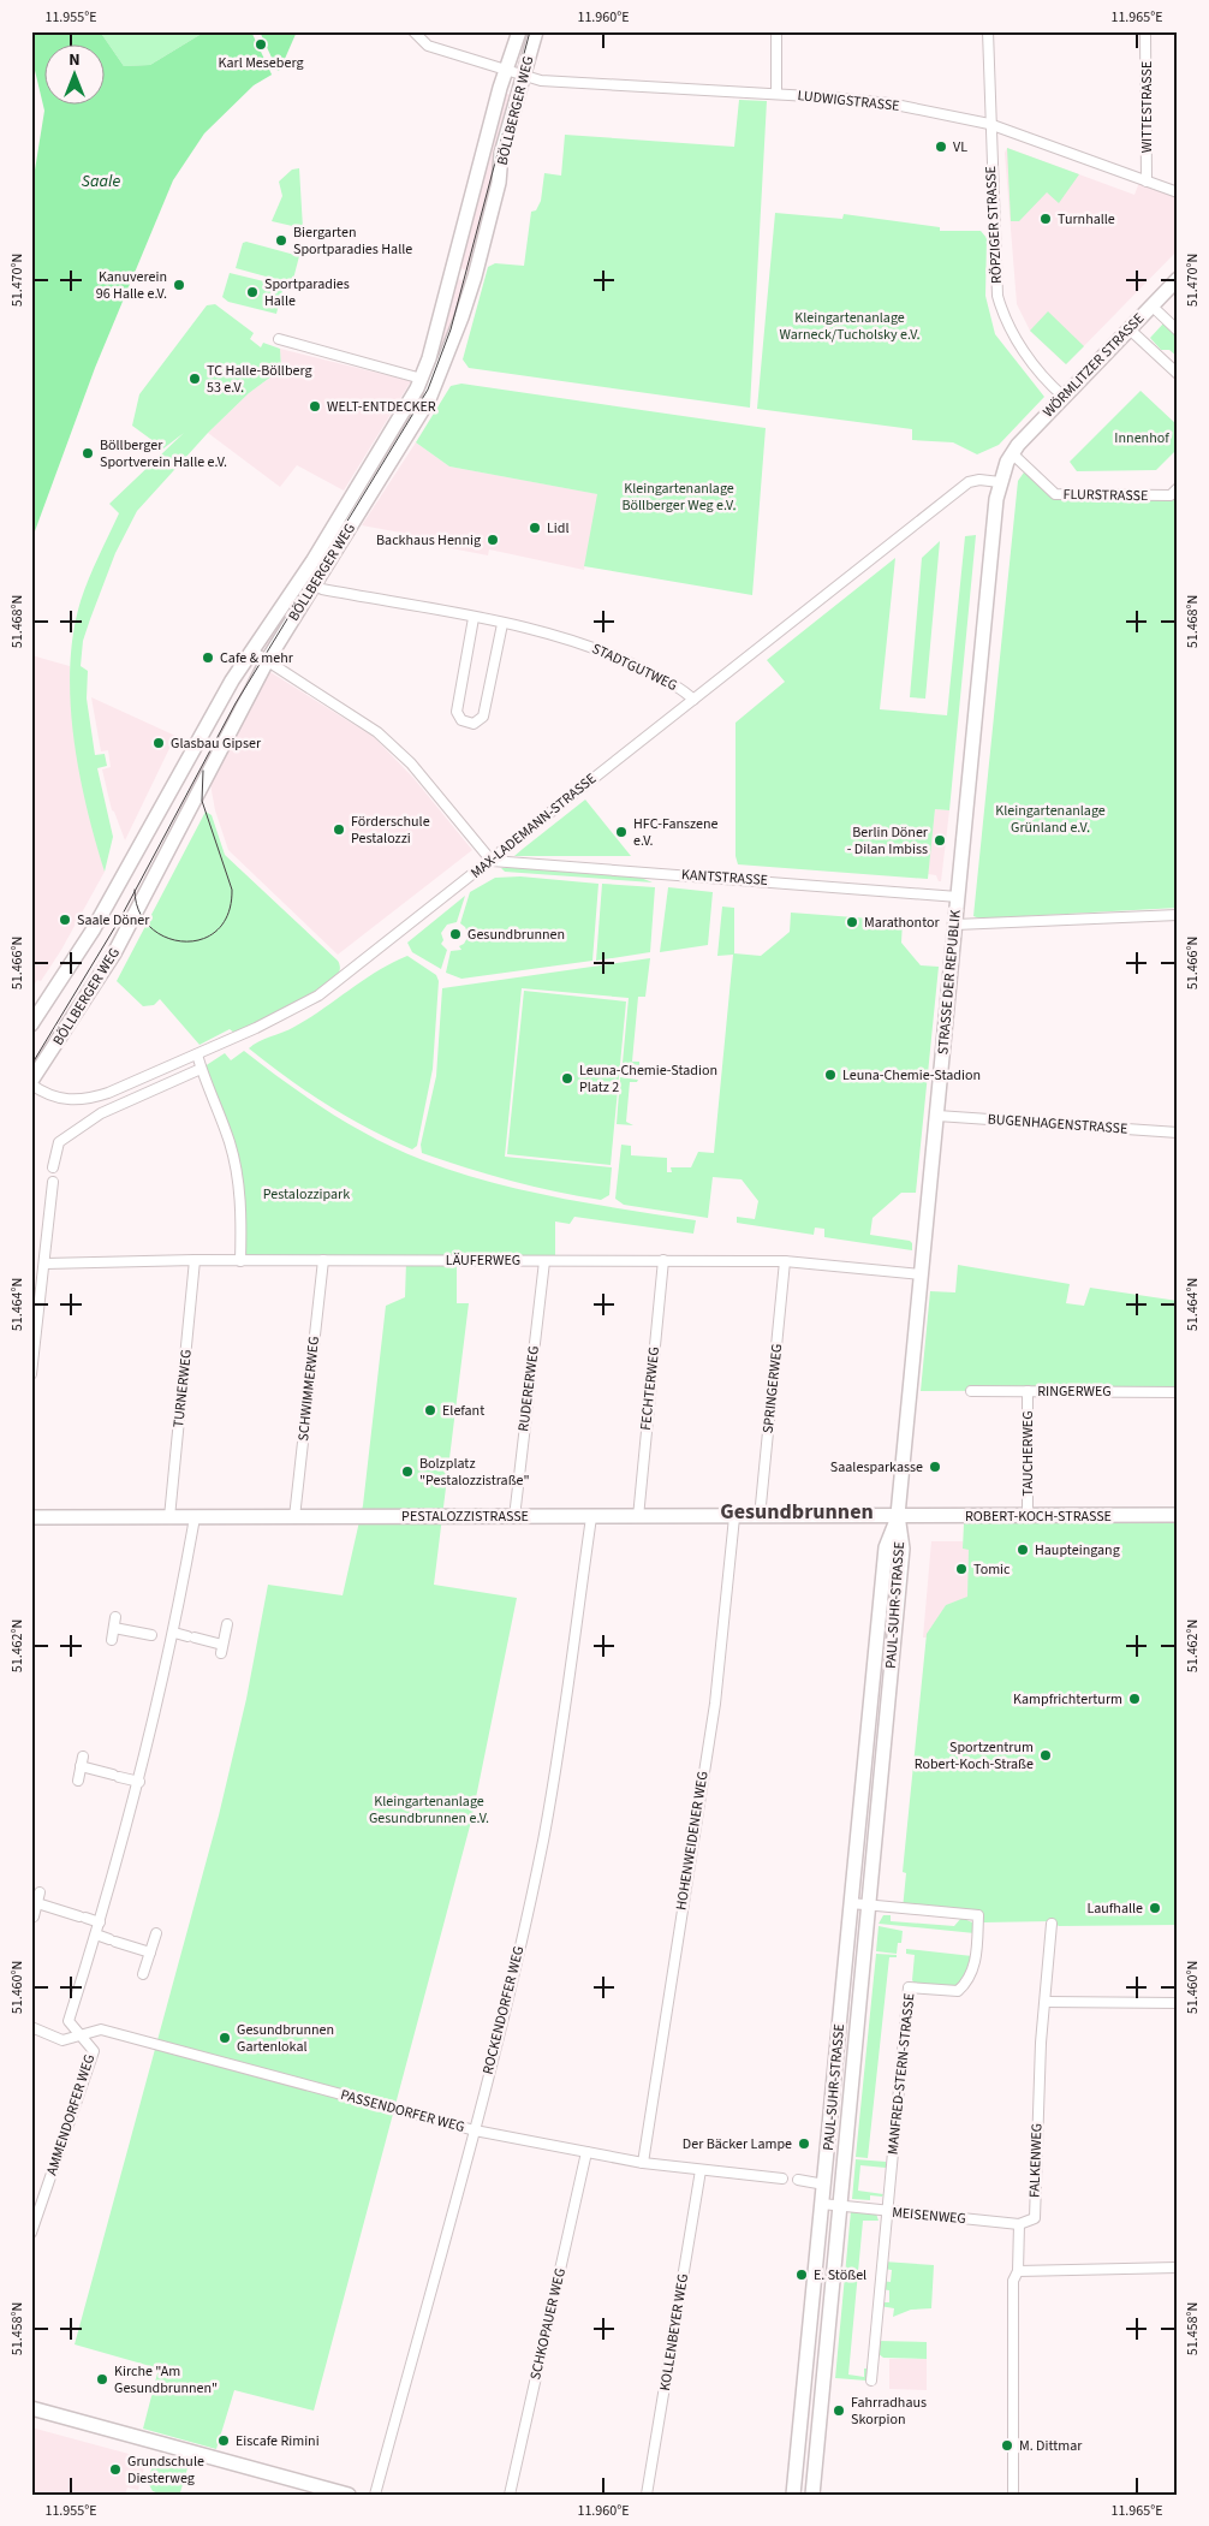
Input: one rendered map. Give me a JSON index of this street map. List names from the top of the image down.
{
  "streets": {
    "street": [
      "LUDWIGSTRASSE",
      "WITTESTRASSE",
      "BÖLLBERGER WEG",
      "RÖPZIGER STRASSE",
      "WÖRMLITZER STRASSE",
      "FLURSTRASSE",
      "STADTGUTWEG",
      "MAX-LADEMANN-STRASSE",
      "KANTSTRASSE",
      "STRASSE DER REPUBLIK",
      "BUGENHAGENSTRASSE",
      "LÄUFERWEG",
      "TURNERWEG",
      "SCHWIMMERWEG",
      "RUDERERWEG",
      "FECHTERWEG",
      "SPRINGERWEG",
      "RINGERWEG",
      "TAUCHERWEG",
      "PESTALOZZISTRASSE",
      "ROBERT-KOCH-STRASSE",
      "PAUL-SUHR-STRASSE",
      "HOHENWEIDENER WEG",
      "ROCKENDORFER WEG",
      "MANFRED-STERN-STRASSE",
      "PASSENDORFER WEG",
      "AMMENDORFER WEG",
      "FALKENWEG",
      "MEISENWEG",
      "SCHKOPAUER WEG",
      "KOLLENBEYER WEG"
    ]
  },
  "crossings": [
    ["LUDWIGSTRASSE", "WITTESTRASSE"],
    ["LUDWIGSTRASSE", "BÖLLBERGER WEG"],
    ["LUDWIGSTRASSE", "RÖPZIGER STRASSE"],
    ["BÖLLBERGER WEG", "STADTGUTWEG"],
    ["BÖLLBERGER WEG", "MAX-LADEMANN-STRASSE"],
    ["RÖPZIGER STRASSE", "WÖRMLITZER STRASSE"],
    ["WÖRMLITZER STRASSE", "FLURSTRASSE"],
    ["WÖRMLITZER STRASSE", "STRASSE DER REPUBLIK"],
    ["FLURSTRASSE", "STRASSE DER REPUBLIK"],
    ["STADTGUTWEG", "MAX-LADEMANN-STRASSE"],
    ["MAX-LADEMANN-STRASSE", "KANTSTRASSE"],
    ["MAX-LADEMANN-STRASSE", "STRASSE DER REPUBLIK"],
    ["KANTSTRASSE", "STRASSE DER REPUBLIK"],
    ["STRASSE DER REPUBLIK", "BUGENHAGENSTRASSE"],
    ["STRASSE DER REPUBLIK", "LÄUFERWEG"],
    ["STRASSE DER REPUBLIK", "PESTALOZZISTRASSE"],
    ["STRASSE DER REPUBLIK", "ROBERT-KOCH-STRASSE"],
    ["STRASSE DER REPUBLIK", "PAUL-SUHR-STRASSE"],
    ["LÄUFERWEG", "TURNERWEG"],
    ["LÄUFERWEG", "SCHWIMMERWEG"],
    ["LÄUFERWEG", "RUDERERWEG"],
    ["LÄUFERWEG", "FECHTERWEG"],
    ["LÄUFERWEG", "SPRINGERWEG"],
    ["TURNERWEG", "PESTALOZZISTRASSE"],
    ["SCHWIMMERWEG", "PESTALOZZISTRASSE"],
    ["RUDERERWEG", "PESTALOZZISTRASSE"],
    ["FECHTERWEG", "PESTALOZZISTRASSE"],
    ["SPRINGERWEG", "PESTALOZZISTRASSE"],
    ["RINGERWEG", "TAUCHERWEG"],
    ["TAUCHERWEG", "ROBERT-KOCH-STRASSE"],
    ["PESTALOZZISTRASSE", "ROBERT-KOCH-STRASSE"],
    ["PESTALOZZISTRASSE", "PAUL-SUHR-STRASSE"],
    ["PESTALOZZISTRASSE", "HOHENWEIDENER WEG"],
    ["PESTALOZZISTRASSE", "ROCKENDORFER WEG"],
    ["PESTALOZZISTRASSE", "AMMENDORFER WEG"],
    ["ROBERT-KOCH-STRASSE", "PAUL-SUHR-STRASSE"],
    ["PAUL-SUHR-STRASSE", "MANFRED-STERN-STRASSE"],
    ["PAUL-SUHR-STRASSE", "MEISENWEG"],
    ["HOHENWEIDENER WEG", "PASSENDORFER WEG"],
    ["ROCKENDORFER WEG", "PASSENDORFER WEG"],
    ["MANFRED-STERN-STRASSE", "MEISENWEG"],
    ["PASSENDORFER WEG", "AMMENDORFER WEG"],
    ["PASSENDORFER WEG", "SCHKOPAUER WEG"],
    ["PASSENDORFER WEG", "KOLLENBEYER WEG"],
    ["FALKENWEG", "MEISENWEG"]
  ],
  "districts": ["Gesundbrunnen"],
  "water": ["Saale"],
  "parks": [
    "Kleingartenanlage Warneck/Tucholsky e.V.",
    "Innenhof",
    "Kleingartenanlage Böllberger Weg e.V.",
    "Kleingartenanlage Grünland e.V.",
    "Pestalozzipark",
    "Kleingartenanlage Gesundbrunnen e.V."
  ],
  "places": [
    "Karl Meseberg",
    "VL",
    "Turnhalle",
    "Biergarten Sportparadies Halle",
    "Kanuverein 96 Halle e.V.",
    "Sportparadies Halle",
    "TC Halle-Böllberg 53 e.V.",
    "WELT-ENTDECKER",
    "Böllberger Sportverein Halle e.V.",
    "Lidl",
    "Backhaus Hennig",
    "Cafe & mehr",
    "Glasbau Gipser",
    "Förderschule Pestalozzi",
    "HFC-Fanszene e.V.",
    "Berlin Döner - Dilan Imbiss",
    "Saale Döner",
    "Marathontor",
    "Gesundbrunnen",
    "Leuna-Chemie-Stadion",
    "Leuna-Chemie-Stadion Platz 2",
    "Elefant",
    "Saalesparkasse",
    "Bolzplatz \"Pestalozzistraße\"",
    "Haupteingang",
    "Tomic",
    "Kampfrichterturm",
    "Sportzentrum Robert-Koch-Straße",
    "Laufhalle",
    "Gesundbrunnen Gartenlokal",
    "Der Bäcker Lampe",
    "E. Stößel",
    "Kirche \"Am Gesundbrunnen\"",
    "Fahrradhaus Skorpion",
    "Eiscafe Rimini",
    "M. Dittmar",
    "Grundschule Diesterweg"
  ],
  "north": "top",
  "coordinates": [
    "11.955°E",
    "11.960°E",
    "11.965°E",
    "51.470°N",
    "51.468°N",
    "51.466°N",
    "51.464°N",
    "51.462°N",
    "51.460°N",
    "51.458°N"
  ]
}
